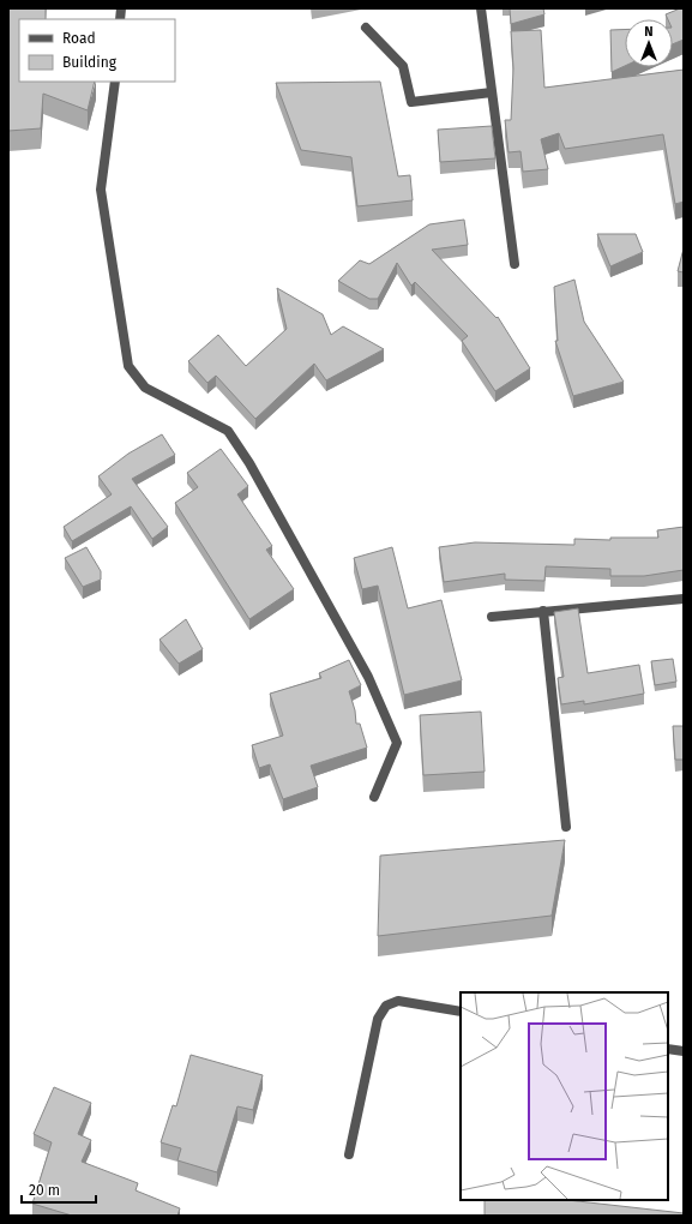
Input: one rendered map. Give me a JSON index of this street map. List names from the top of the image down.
{
  "legend": ["Road", "Building"],
  "scale_bar": "20 m",
  "north": "top"
}
